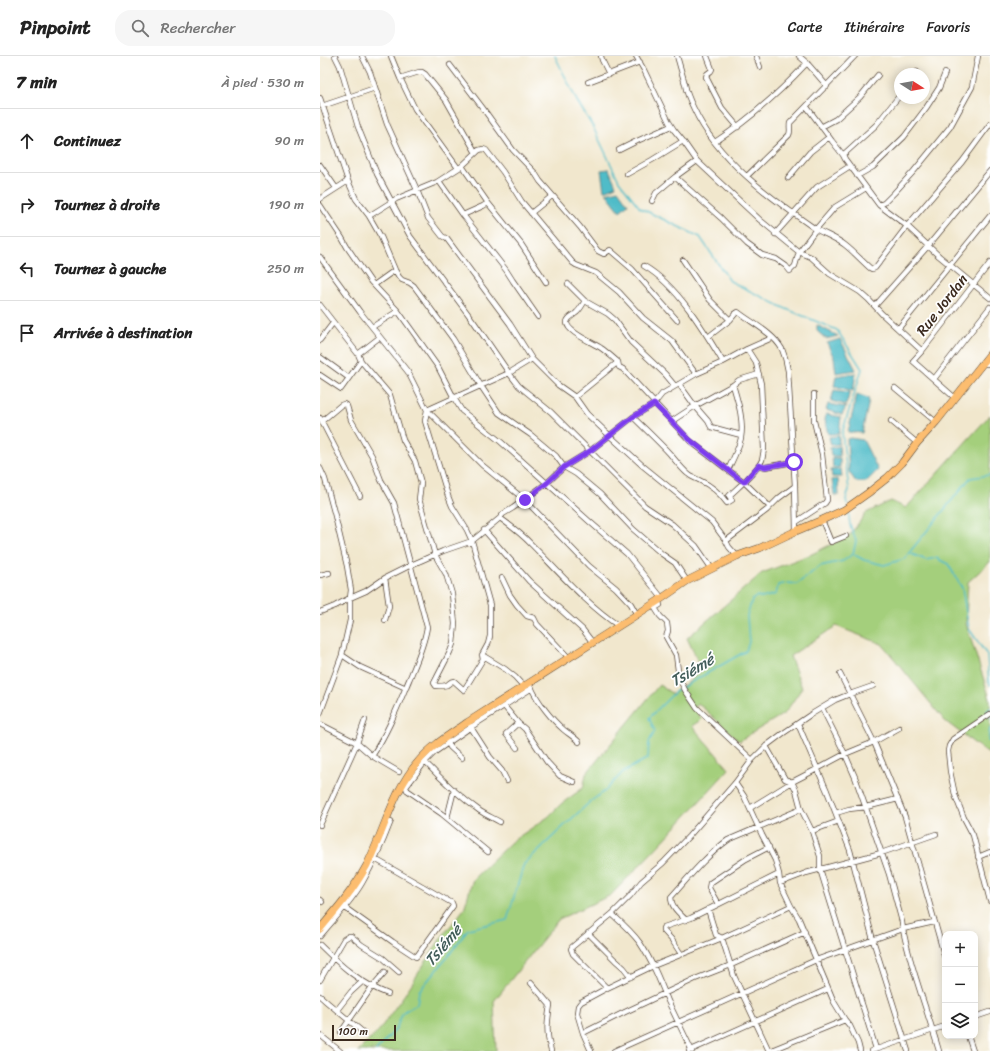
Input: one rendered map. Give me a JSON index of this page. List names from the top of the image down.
{
  "streets": {
    "street": ["Rue Jordan"]
  },
  "water": ["Tsiémé"],
  "scale_bar": "100 m",
  "north": "right",
  "page": {
    "header": "Pinpoint",
    "search": "Rechercher",
    "nav": ["Carte", "Itinéraire", "Favoris"],
    "heading": ["7 min", "À pied · 530 m"],
    "list": [
      ["Continuez", "90 m"],
      ["Tournez à droite", "190 m"],
      ["Tournez à gauche", "250 m"],
      "Arrivée à destination"
    ],
    "map_buttons": ["+", "−"],
    "scale": "100 m"
  }
}
